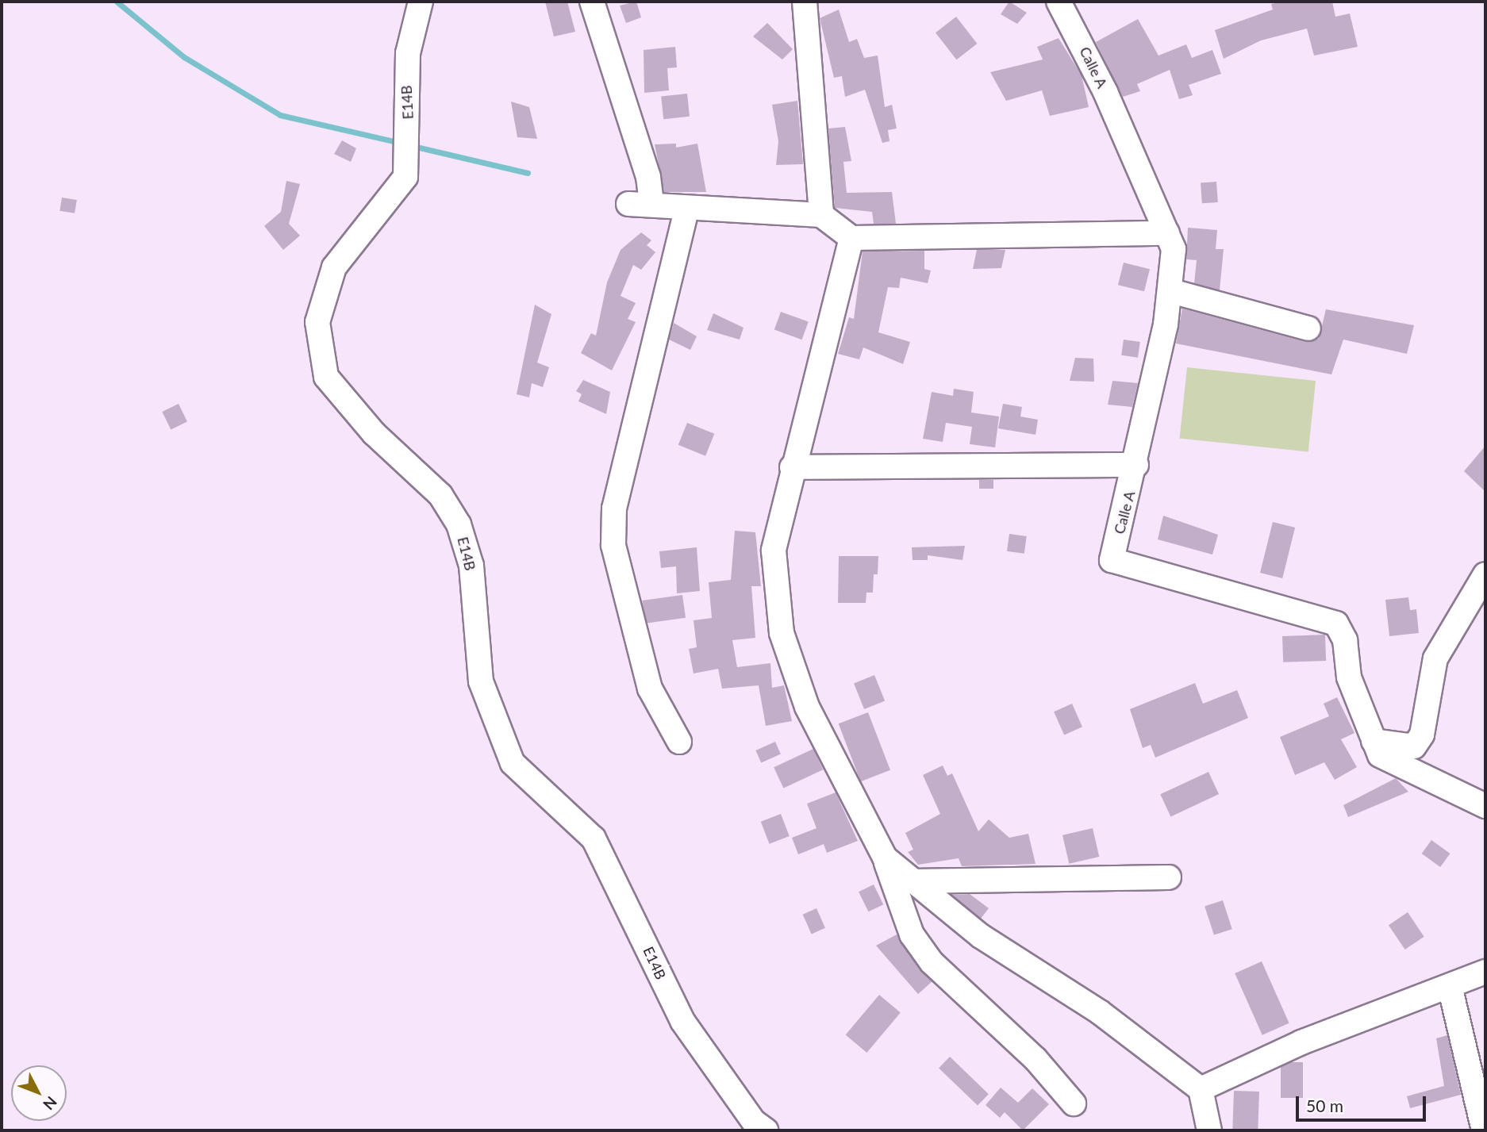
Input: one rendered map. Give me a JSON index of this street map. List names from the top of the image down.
{
  "streets": {
    "street": ["Calle A", "E14B"]
  },
  "scale_bar": "50 m",
  "north": "bottom right"
}
